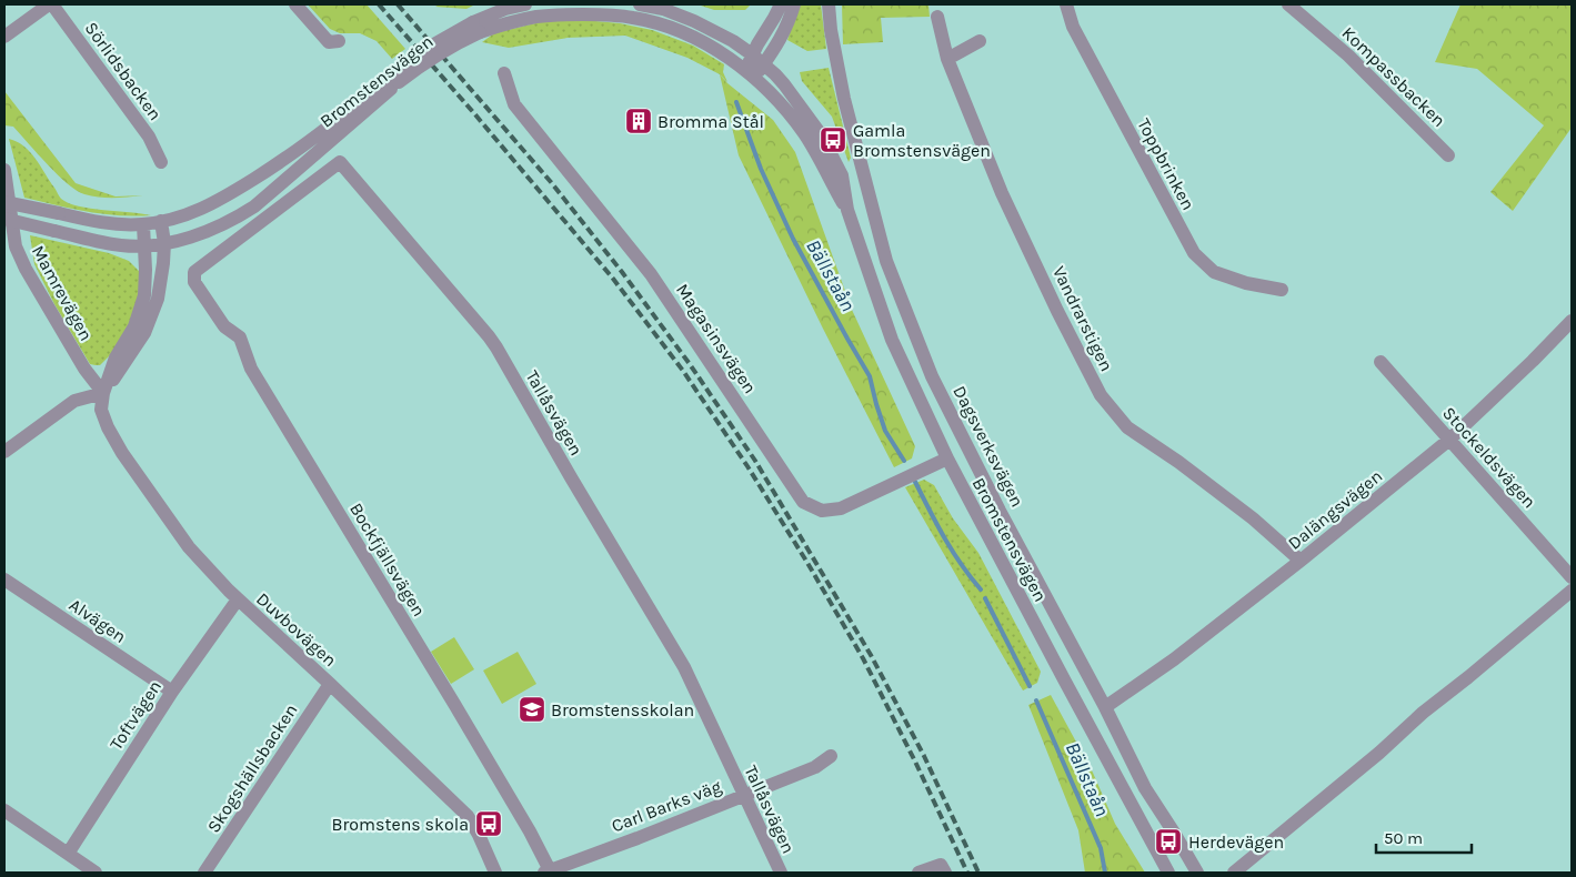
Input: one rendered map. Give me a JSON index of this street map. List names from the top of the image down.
{
  "streets": {
    "street": [
      "Sörlidsbacken",
      "Kompassbacken",
      "Bromstensvägen",
      "Toppbrinken",
      "Mamrevägen",
      "Vandrarstigen",
      "Magasinsvägen",
      "Tallåsvägen",
      "Dagsverksvägen",
      "Stockeldsvägen",
      "Dalängsvägen",
      "Bockfjällsvägen",
      "Alvägen",
      "Duvbovägen",
      "Toftvägen",
      "Skogshällsbacken",
      "Carl Barks väg"
    ]
  },
  "crossings": [
    ["Bromstensvägen", "Magasinsvägen"],
    ["Bromstensvägen", "Duvbovägen"],
    ["Mamrevägen", "Duvbovägen"],
    ["Vandrarstigen", "Dalängsvägen"],
    ["Tallåsvägen", "Bockfjällsvägen"],
    ["Tallåsvägen", "Carl Barks väg"],
    ["Dagsverksvägen", "Dalängsvägen"],
    ["Stockeldsvägen", "Dalängsvägen"],
    ["Bockfjällsvägen", "Carl Barks väg"],
    ["Alvägen", "Toftvägen"],
    ["Duvbovägen", "Toftvägen"],
    ["Duvbovägen", "Skogshällsbacken"]
  ],
  "water": ["Bällstaån"],
  "places": {
    "building": ["Bromma Stål"],
    "bus stop": ["Gamla Bromstensvägen", "Bromstens skola", "Herdevägen"],
    "school or university": ["Bromstensskolan"]
  },
  "scale_bar": "50 m"
}
